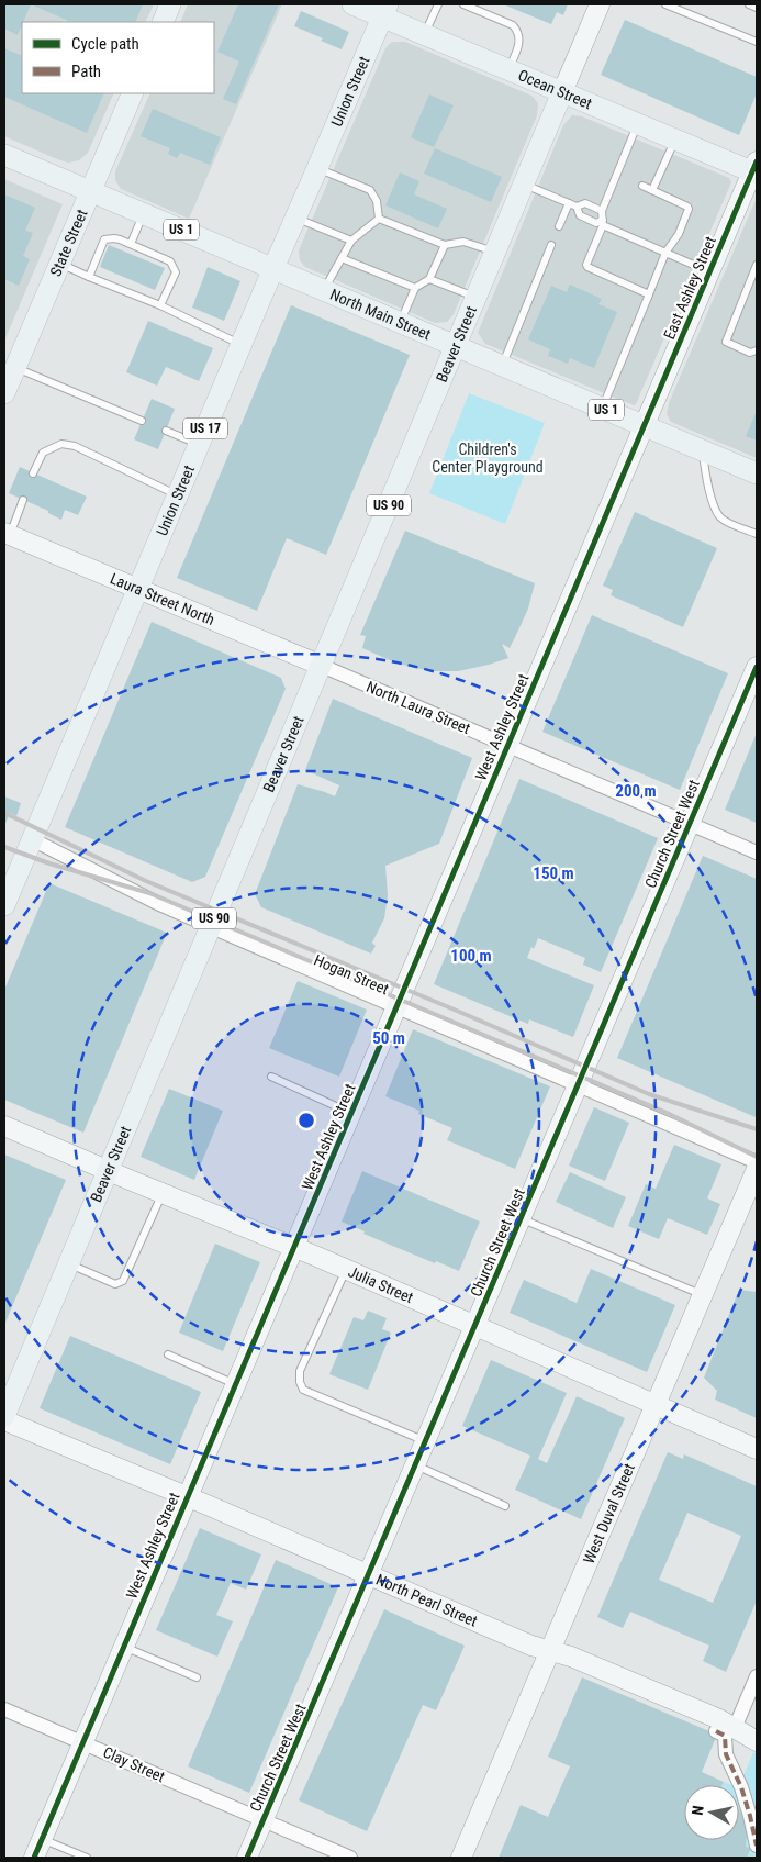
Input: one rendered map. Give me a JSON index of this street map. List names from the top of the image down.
{
  "streets": {
    "main road": [
      "Ocean Street",
      "Union Street",
      "US 1",
      "State Street",
      "North Main Street",
      "Beaver Street",
      "US 17",
      "US 90"
    ],
    "street": [
      "East Ashley Street",
      "Laura Street North",
      "North Laura Street",
      "West Ashley Street",
      "Church Street West",
      "Hogan Street",
      "Julia Street",
      "West Duval Street",
      "North Pearl Street",
      "Clay Street"
    ]
  },
  "crossings": [
    ["Ocean Street", "Union Street"],
    ["Ocean Street", "East Ashley Street"],
    ["Ocean Street", "Beaver Street"],
    ["Union Street", "North Main Street"],
    ["Union Street", "Laura Street North"],
    ["Union Street", "Hogan Street"],
    ["State Street", "North Main Street"],
    ["East Ashley Street", "North Main Street"],
    ["East Ashley Street", "West Ashley Street"],
    ["North Main Street", "Beaver Street"],
    ["North Main Street", "West Ashley Street"],
    ["Beaver Street", "Laura Street North"],
    ["Beaver Street", "North Laura Street"],
    ["Beaver Street", "Hogan Street"],
    ["Beaver Street", "Julia Street"],
    ["Laura Street North", "North Laura Street"],
    ["North Laura Street", "West Ashley Street"],
    ["North Laura Street", "Church Street West"],
    ["West Ashley Street", "Hogan Street"],
    ["West Ashley Street", "Julia Street"],
    ["West Ashley Street", "North Pearl Street"],
    ["West Ashley Street", "Clay Street"],
    ["Church Street West", "Hogan Street"],
    ["Church Street West", "Julia Street"],
    ["Church Street West", "North Pearl Street"],
    ["Church Street West", "Clay Street"],
    ["Julia Street", "West Duval Street"],
    ["West Duval Street", "North Pearl Street"]
  ],
  "parks": ["Children's Center Playground"],
  "legend": ["Cycle path", "Path"],
  "north": "left",
  "rings": [
    "200 m",
    "150 m",
    "100 m",
    "50 m"
  ]
}
